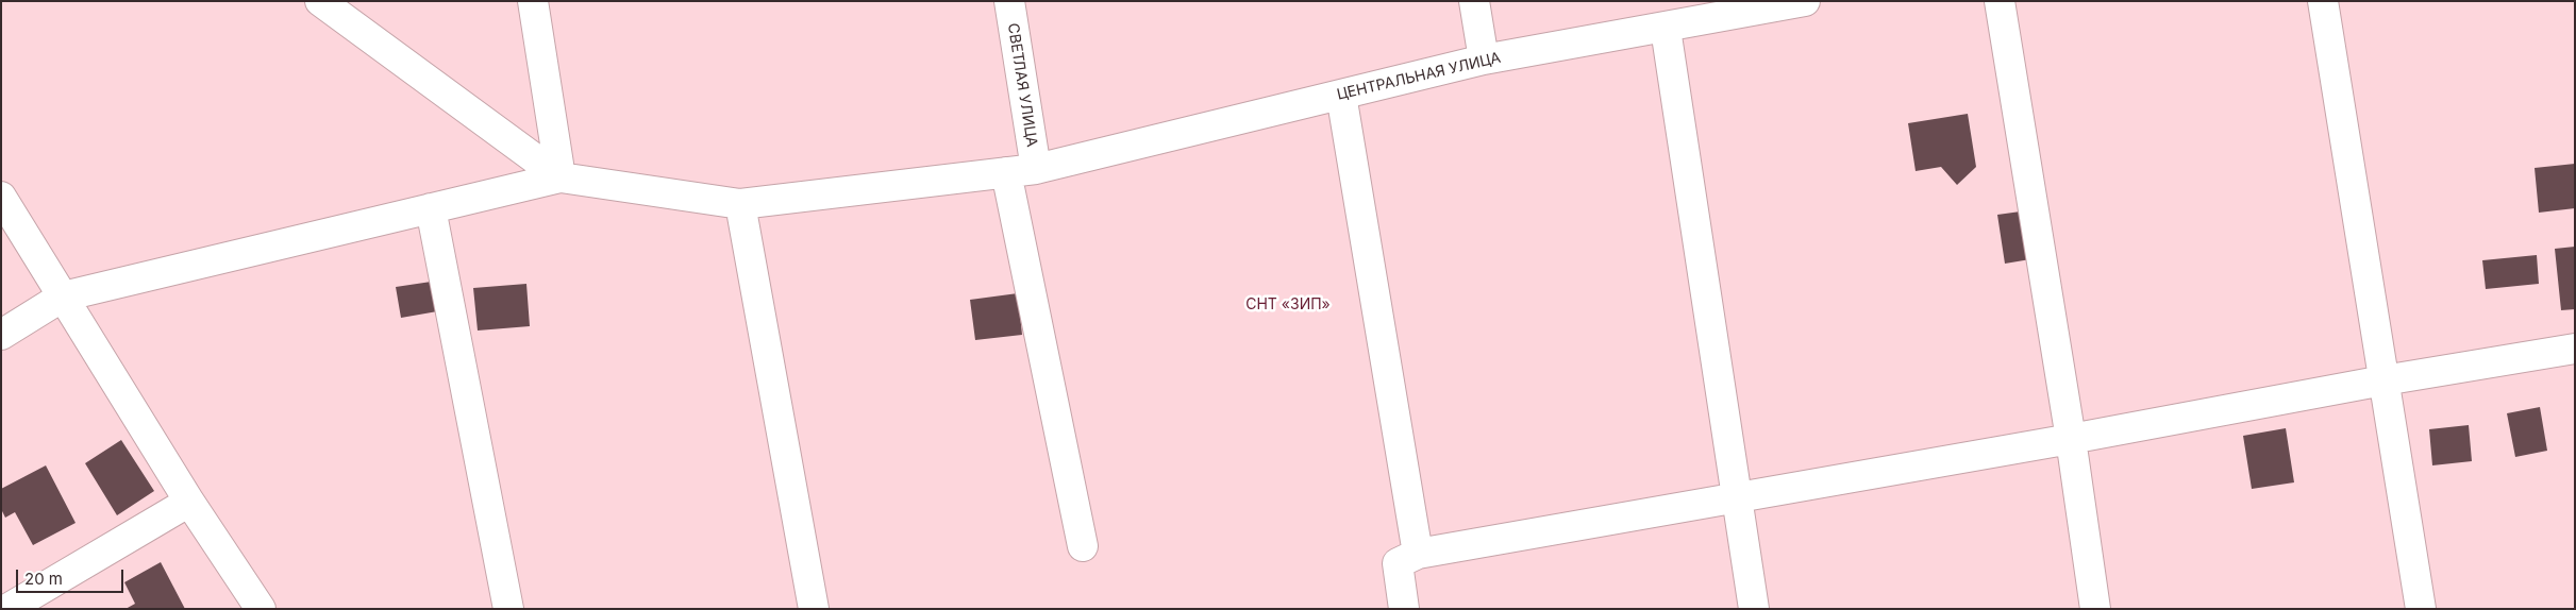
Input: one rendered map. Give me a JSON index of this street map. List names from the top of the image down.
{
  "streets": {
    "street": ["ЦЕНТРАЛЬНАЯ УЛИЦА", "СВЕТЛАЯ УЛИЦА"]
  },
  "crossings": [
    ["ЦЕНТРАЛЬНАЯ УЛИЦА", "СВЕТЛАЯ УЛИЦА"]
  ],
  "parks": ["СНТ «ЗИП»"],
  "scale_bar": "20 m"
}
